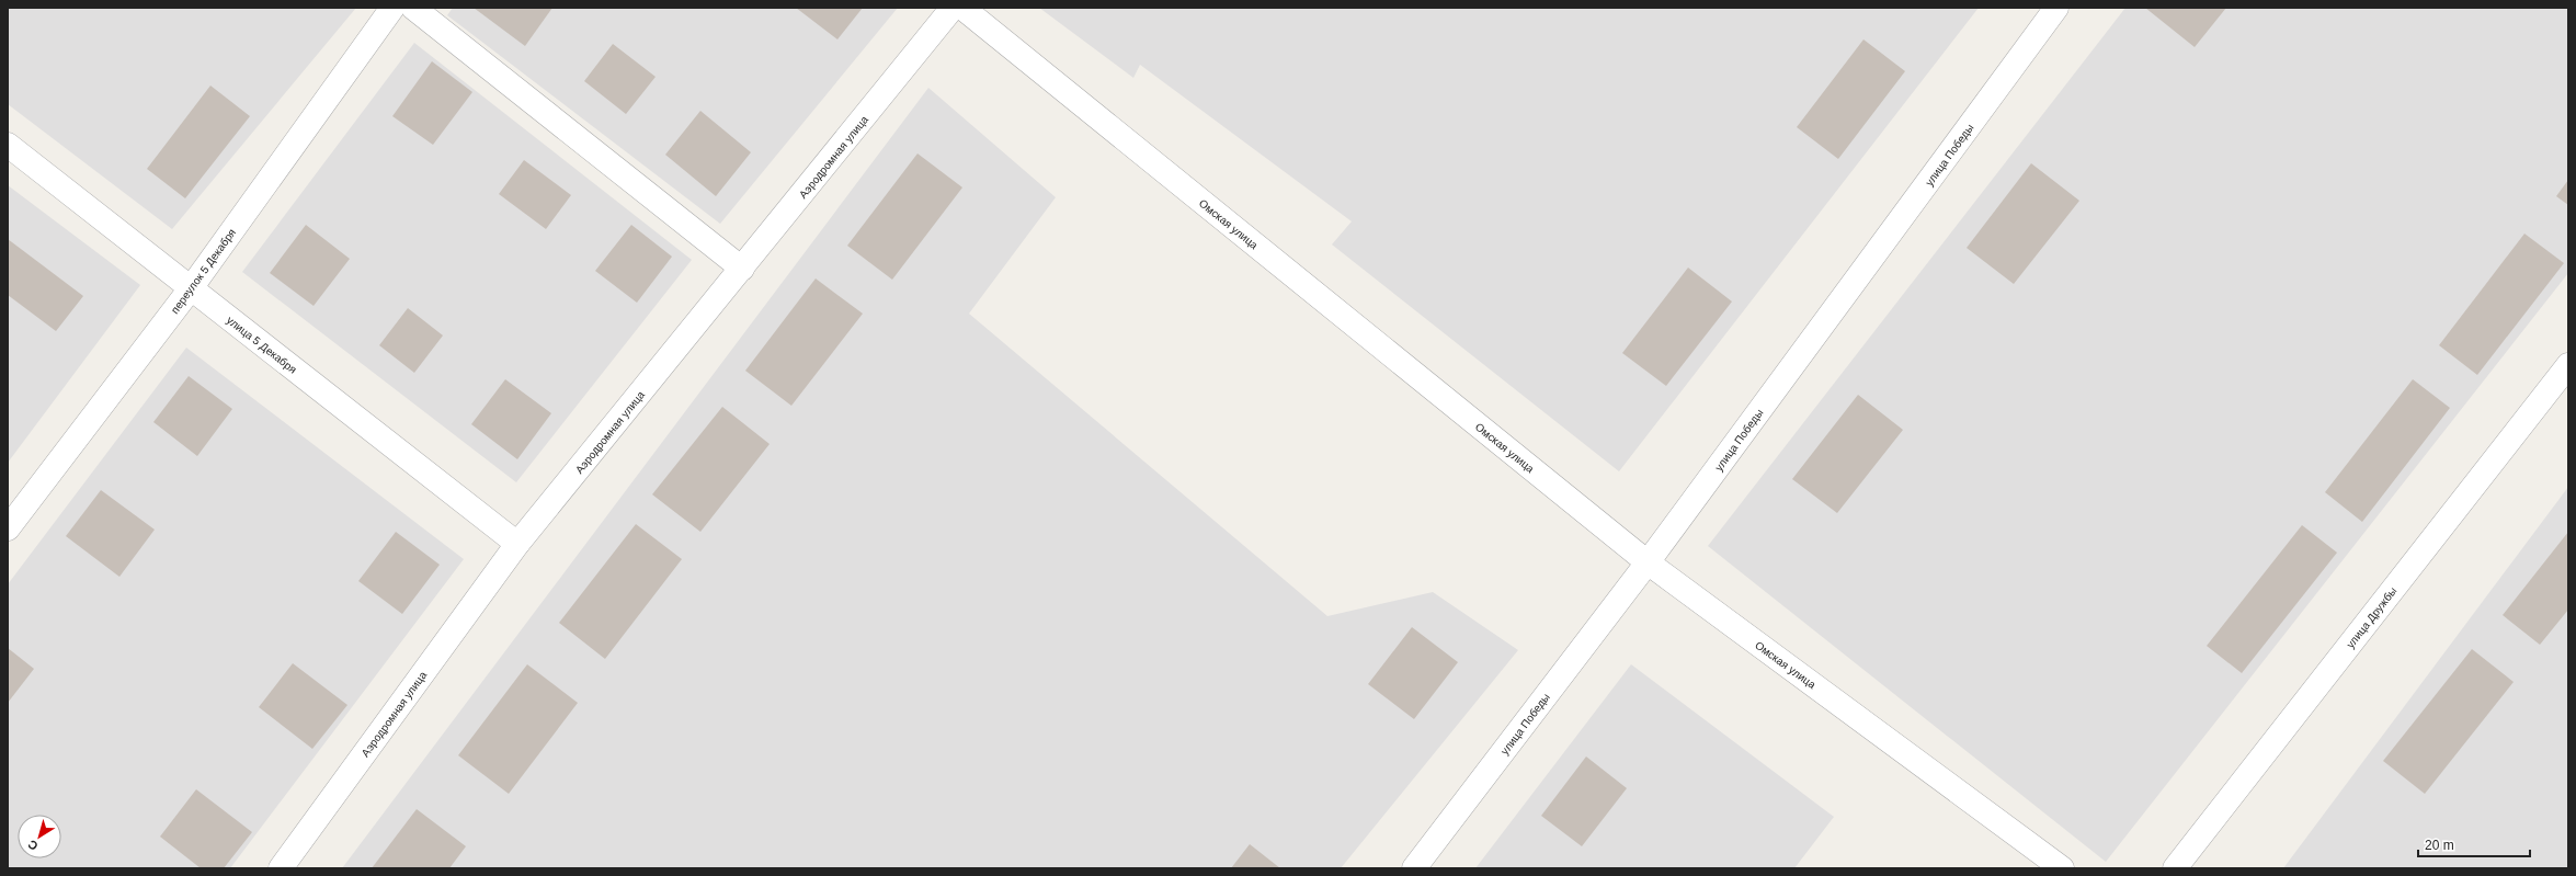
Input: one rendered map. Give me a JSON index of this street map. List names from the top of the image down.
{
  "streets": {
    "street": [
      "улица Победы",
      "Аэродромная улица",
      "Омская улица",
      "переулок 5 Декабря",
      "улица 5 Декабря",
      "улица Дружбы"
    ]
  },
  "crossings": [
    ["улица Победы", "Омская улица"],
    ["Аэродромная улица", "улица 5 Декабря"],
    ["переулок 5 Декабря", "улица 5 Декабря"]
  ],
  "scale_bar": "20 m",
  "north": "bottom left"
}
